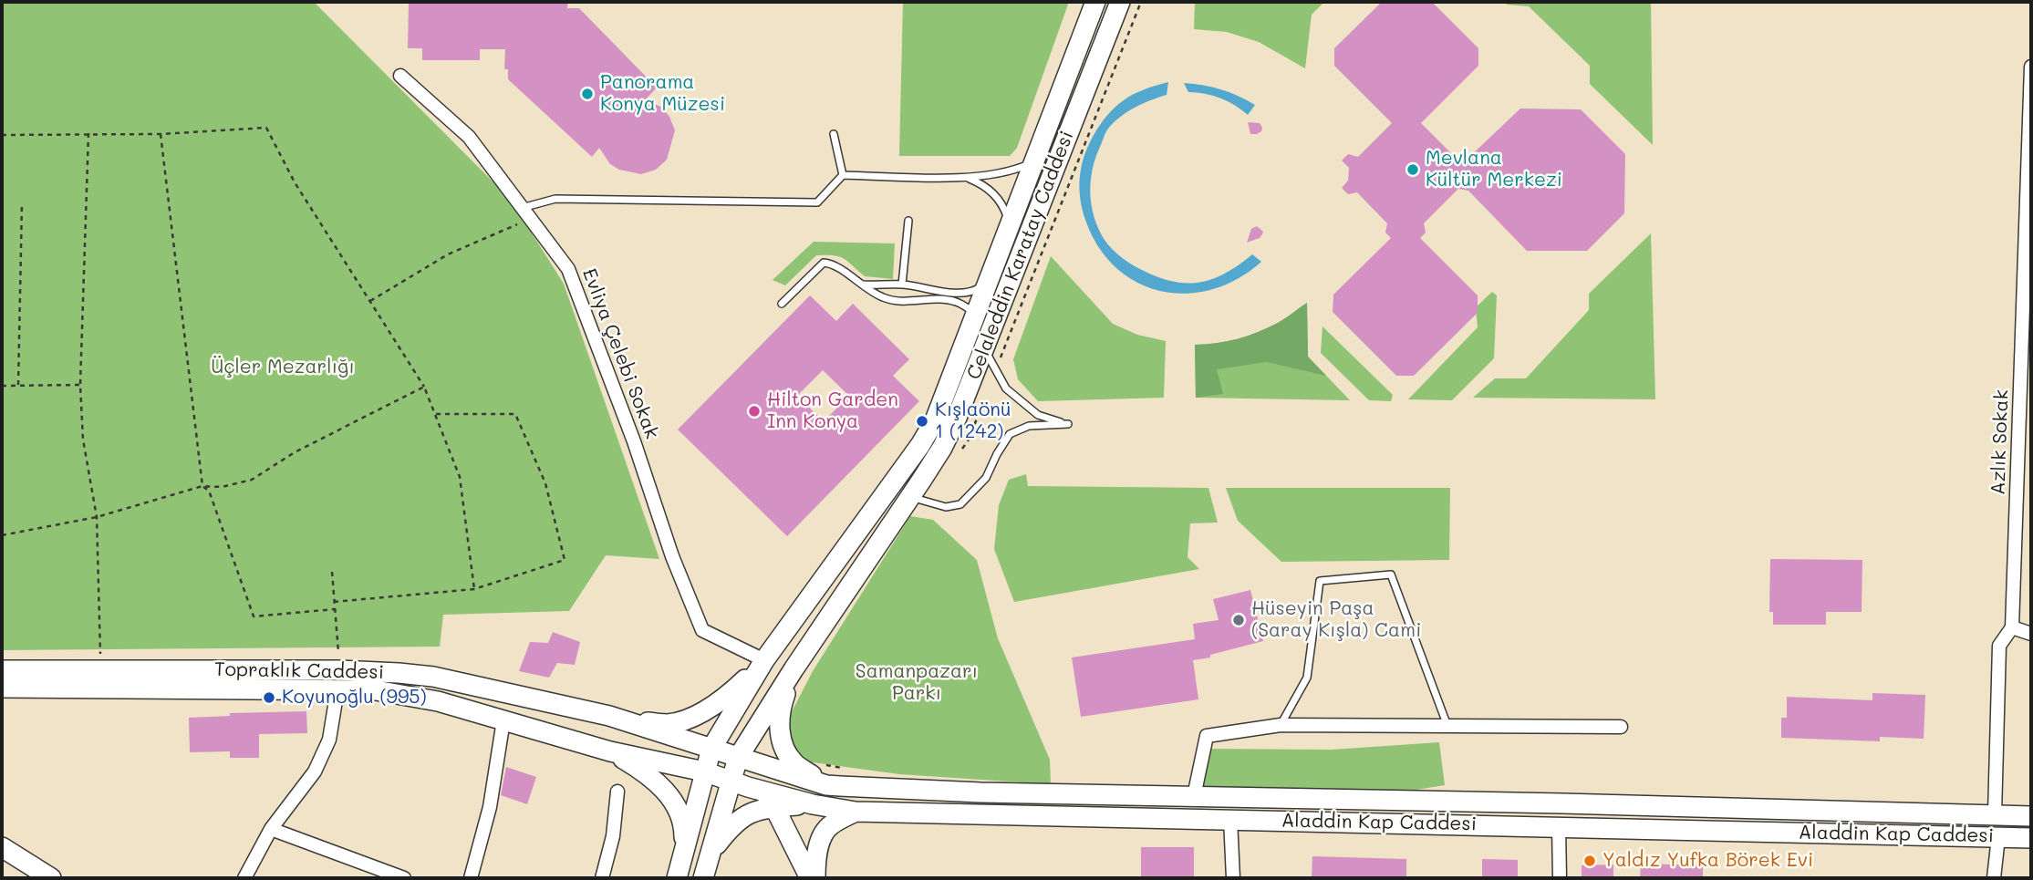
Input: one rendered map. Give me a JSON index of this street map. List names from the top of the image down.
{
  "streets": {
    "main road": ["Celaleddin Karatay Caddesi", "Topraklık Caddesi", "Aladdin Kap Caddesi"],
    "street": ["Evliya Çelebi Sokak", "Azlık Sokak"]
  },
  "crossings": [
    ["Celaleddin Karatay Caddesi", "Evliya Çelebi Sokak"],
    ["Celaleddin Karatay Caddesi", "Topraklık Caddesi"],
    ["Celaleddin Karatay Caddesi", "Aladdin Kap Caddesi"],
    ["Azlık Sokak", "Aladdin Kap Caddesi"],
    ["Topraklık Caddesi", "Aladdin Kap Caddesi"]
  ],
  "parks": ["Üçler Mezarlığı", "Samanpazarı Parkı"],
  "places": [
    "Panorama Konya Müzesi",
    "Mevlana Kültür Merkezi",
    "Hilton Garden Inn Konya",
    "Kışlaönü 1 (1242)",
    "Hüseyin Paşa (Saray Kışla) Cami",
    "Koyunoğlu (995)",
    "Yaldız Yufka Börek Evi"
  ]
}
